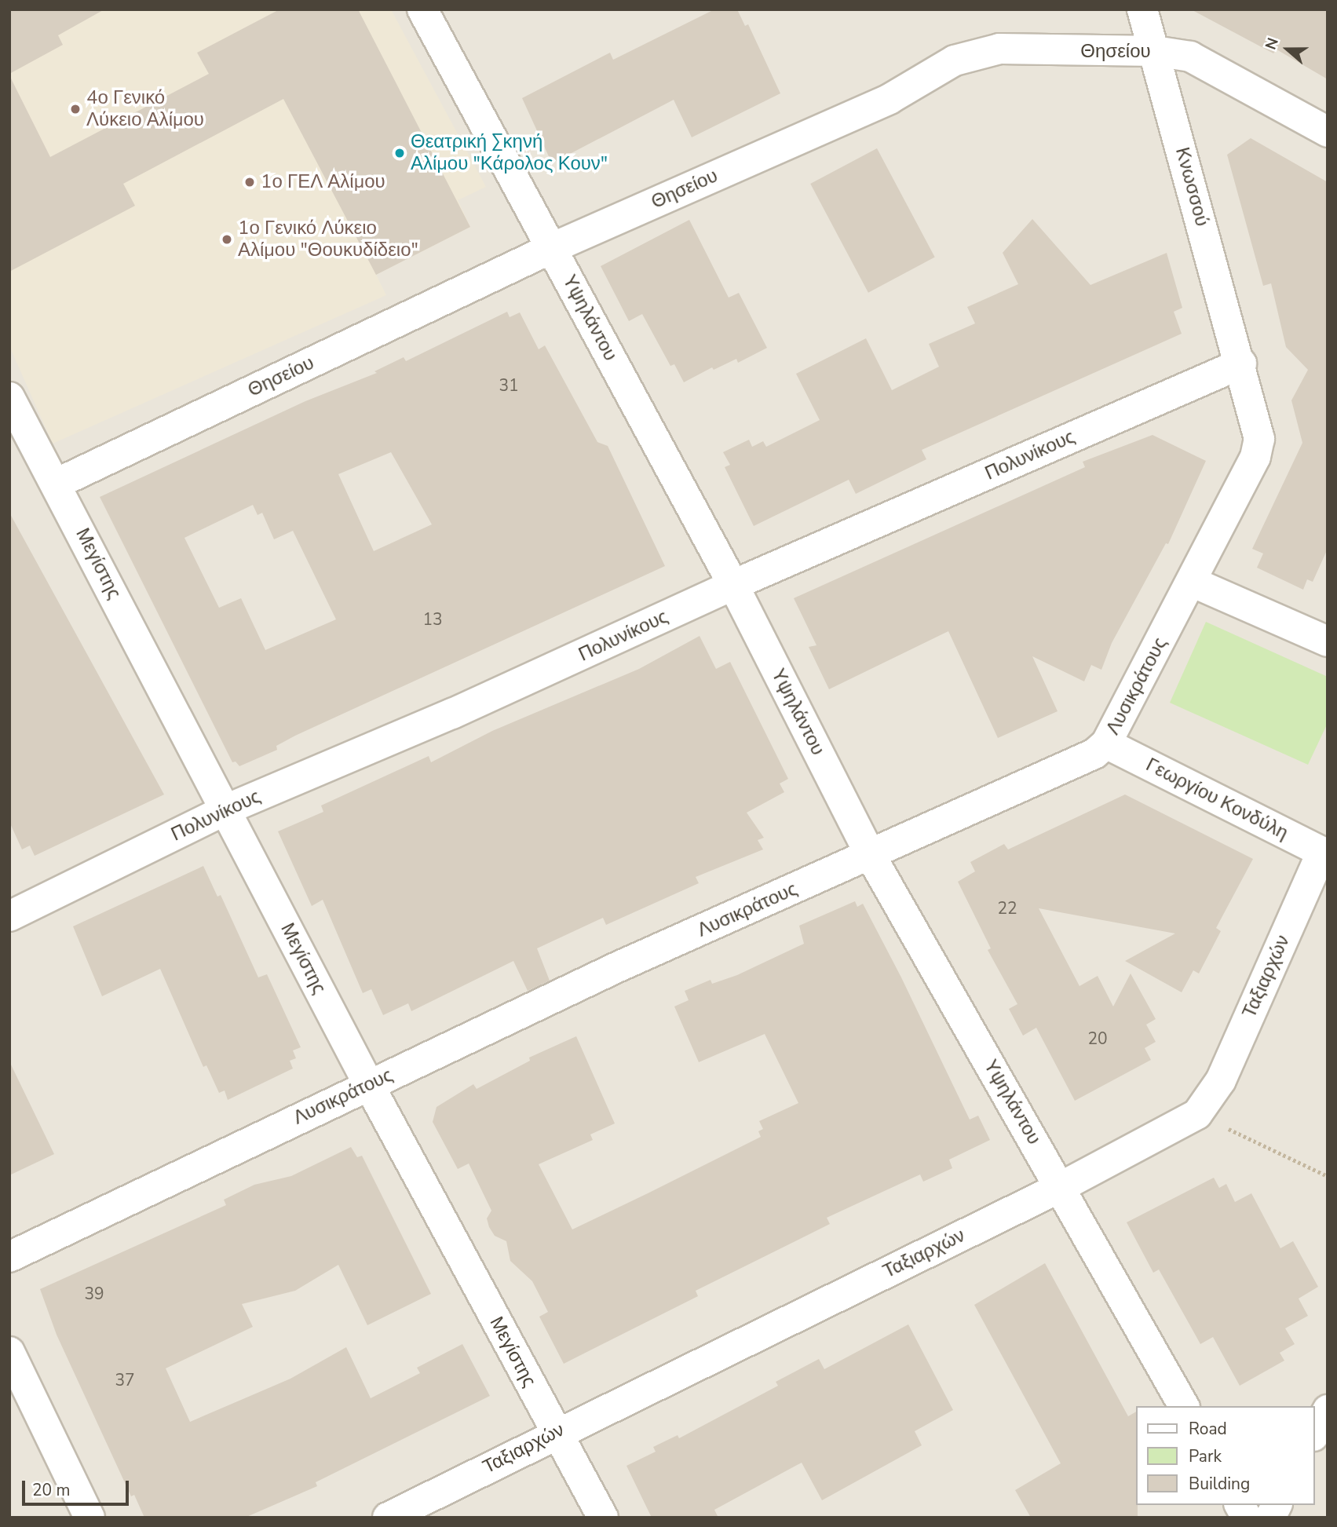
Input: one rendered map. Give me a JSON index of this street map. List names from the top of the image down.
{
  "streets": {
    "street": [
      "Θησείου",
      "Κνωσσού",
      "Υψηλάντου",
      "Πολυνίκους",
      "Μεγίστης",
      "Λυσικράτους",
      "Γεωργίου Κονδύλη",
      "Ταξιαρχών"
    ]
  },
  "crossings": [
    ["Θησείου", "Κνωσσού"],
    ["Θησείου", "Υψηλάντου"],
    ["Θησείου", "Μεγίστης"],
    ["Κνωσσού", "Πολυνίκους"],
    ["Κνωσσού", "Λυσικράτους"],
    ["Υψηλάντου", "Πολυνίκους"],
    ["Υψηλάντου", "Λυσικράτους"],
    ["Υψηλάντου", "Ταξιαρχών"],
    ["Πολυνίκους", "Μεγίστης"],
    ["Πολυνίκους", "Λυσικράτους"],
    ["Μεγίστης", "Λυσικράτους"],
    ["Μεγίστης", "Ταξιαρχών"],
    ["Λυσικράτους", "Γεωργίου Κονδύλη"],
    ["Γεωργίου Κονδύλη", "Ταξιαρχών"]
  ],
  "places": [
    "4ο Γενικό Λύκειο Αλίμου",
    "Θεατρική Σκηνή Αλίμου \"Κάρολος Κουν\"",
    "1ο ΓΕΛ Αλίμου",
    "1ο Γενικό Λύκειο Αλίμου \"Θουκυδίδειο\""
  ],
  "house_numbers": [
    "31",
    "13",
    "22",
    "20",
    "39",
    "37"
  ],
  "legend": ["Road", "Park", "Building"],
  "scale_bar": "20 m",
  "north": "left"
}
